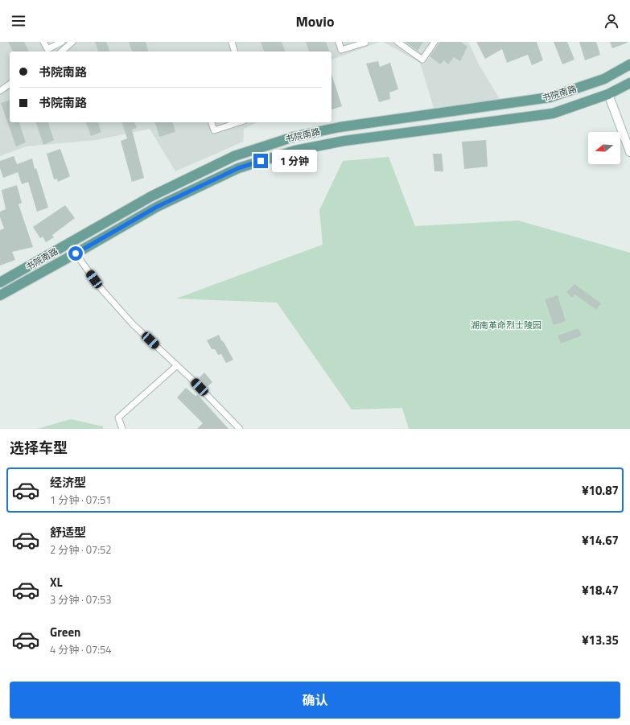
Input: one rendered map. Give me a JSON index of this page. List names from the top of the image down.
{
  "streets": {
    "main road": ["书院南路"]
  },
  "parks": ["湖南革命烈士陵园"],
  "north": "left",
  "page": {
    "header": "Movio",
    "banner": ["书院南路", "书院南路"],
    "bubble": "1 分钟",
    "heading": "选择车型",
    "list": [
      {
        "name": "经济型",
        "note": "1 分钟 · 07:51",
        "value": "¥10.87"
      },
      {
        "name": "舒适型",
        "note": "2 分钟 · 07:52",
        "value": "¥14.67"
      },
      {
        "name": "XL",
        "note": "3 分钟 · 07:53",
        "value": "¥18.47"
      },
      {
        "name": "Green",
        "note": "4 分钟 · 07:54",
        "value": "¥13.35"
      }
    ],
    "buttons": "确认"
  }
}
